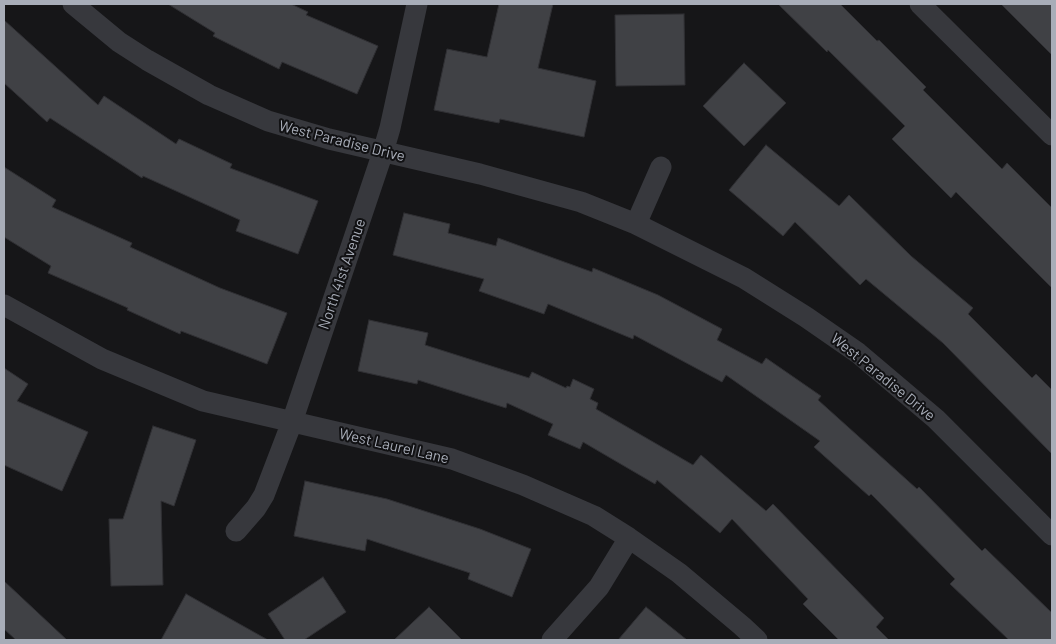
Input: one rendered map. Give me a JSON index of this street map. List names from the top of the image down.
{
  "streets": {
    "street": ["West Paradise Drive", "North 41st Avenue", "West Laurel Lane"]
  },
  "crossings": [
    ["West Paradise Drive", "North 41st Avenue"],
    ["North 41st Avenue", "West Laurel Lane"]
  ]
}
